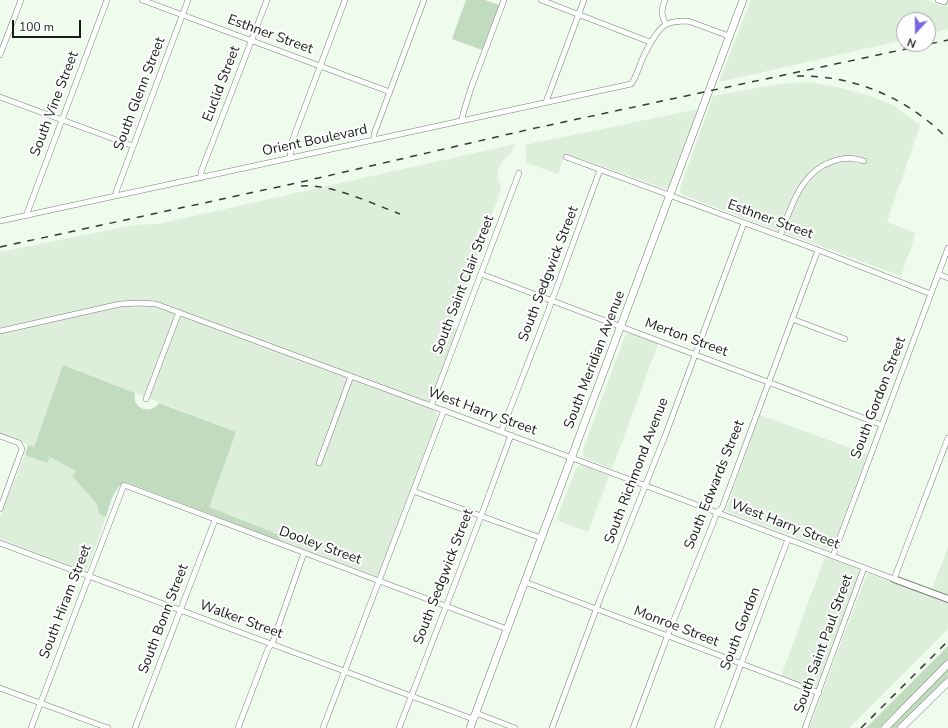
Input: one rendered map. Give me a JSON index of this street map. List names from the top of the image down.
{
  "streets": {
    "main road": ["South Meridian Avenue"],
    "street": [
      "Esthner Street",
      "Euclid Street",
      "South Glenn Street",
      "South Vine Street",
      "Orient Boulevard",
      "South Sedgwick Street",
      "South Saint Clair Street",
      "Merton Street",
      "South Gordon Street",
      "West Harry Street",
      "South Richmond Avenue",
      "South Edwards Street",
      "Dooley Street",
      "South Hiram Street",
      "South Bonn Street",
      "Walker Street",
      "Monroe Street",
      "South Gordon",
      "South Saint Paul Street"
    ]
  },
  "crossings": [
    ["Esthner Street", "Euclid Street"],
    ["Esthner Street", "South Glenn Street"],
    ["Esthner Street", "South Sedgwick Street"],
    ["Esthner Street", "South Meridian Avenue"],
    ["Esthner Street", "South Gordon Street"],
    ["Esthner Street", "South Richmond Avenue"],
    ["Esthner Street", "South Edwards Street"],
    ["Euclid Street", "Orient Boulevard"],
    ["South Glenn Street", "Orient Boulevard"],
    ["South Vine Street", "Orient Boulevard"],
    ["South Sedgwick Street", "Merton Street"],
    ["South Sedgwick Street", "West Harry Street"],
    ["South Sedgwick Street", "Dooley Street"],
    ["South Sedgwick Street", "Walker Street"],
    ["South Saint Clair Street", "Merton Street"],
    ["South Saint Clair Street", "West Harry Street"],
    ["Merton Street", "South Meridian Avenue"],
    ["Merton Street", "South Gordon Street"],
    ["Merton Street", "South Richmond Avenue"],
    ["Merton Street", "South Edwards Street"],
    ["South Meridian Avenue", "West Harry Street"],
    ["South Meridian Avenue", "Dooley Street"],
    ["South Meridian Avenue", "Walker Street"],
    ["South Meridian Avenue", "Monroe Street"],
    ["South Gordon Street", "West Harry Street"],
    ["West Harry Street", "South Richmond Avenue"],
    ["West Harry Street", "South Edwards Street"],
    ["West Harry Street", "South Gordon"],
    ["West Harry Street", "South Saint Paul Street"],
    ["South Richmond Avenue", "Monroe Street"],
    ["South Edwards Street", "Monroe Street"],
    ["Dooley Street", "South Hiram Street"],
    ["Dooley Street", "South Bonn Street"],
    ["South Hiram Street", "Walker Street"],
    ["South Bonn Street", "Walker Street"],
    ["Monroe Street", "South Gordon"],
    ["Monroe Street", "South Saint Paul Street"]
  ],
  "scale_bar": "100 m",
  "north": "bottom"
}
